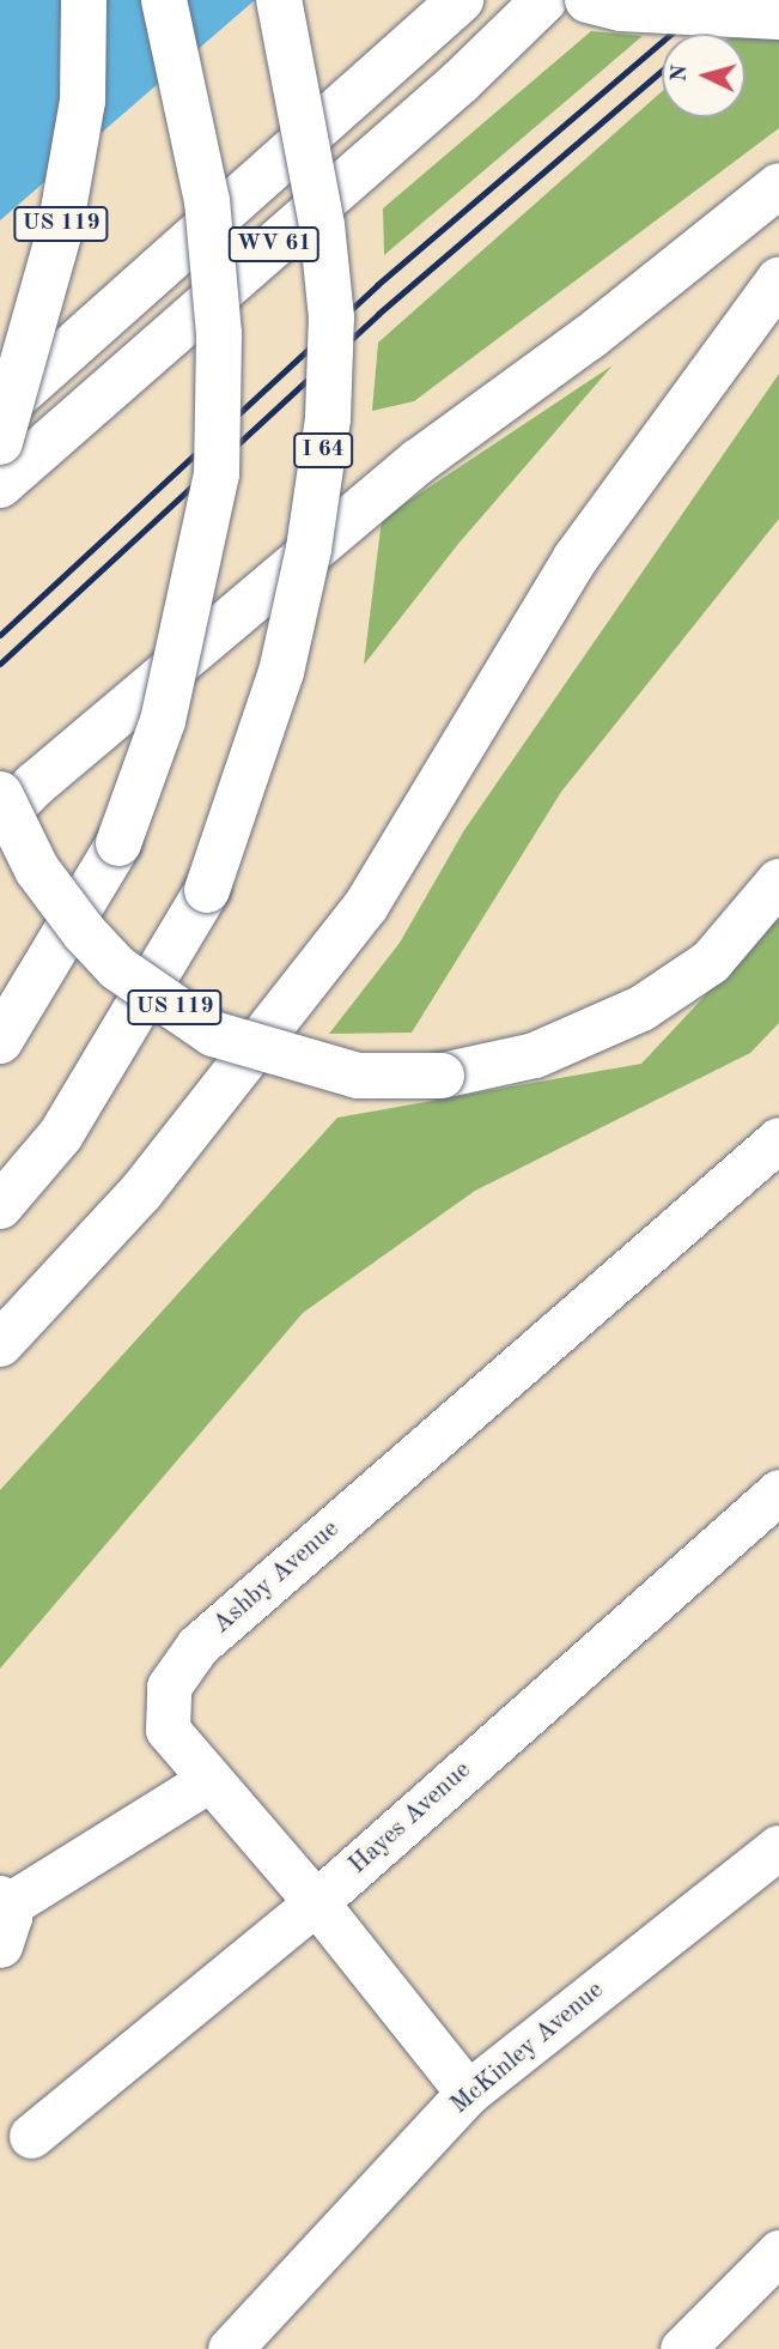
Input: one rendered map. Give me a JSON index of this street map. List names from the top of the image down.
{
  "streets": {
    "main road": ["US 119", "WV 61", "I 64"],
    "street": ["Ashby Avenue", "Hayes Avenue", "McKinley Avenue"]
  },
  "crossings": [
    ["Ashby Avenue", "Hayes Avenue"],
    ["Ashby Avenue", "McKinley Avenue"]
  ],
  "north": "left"
}
